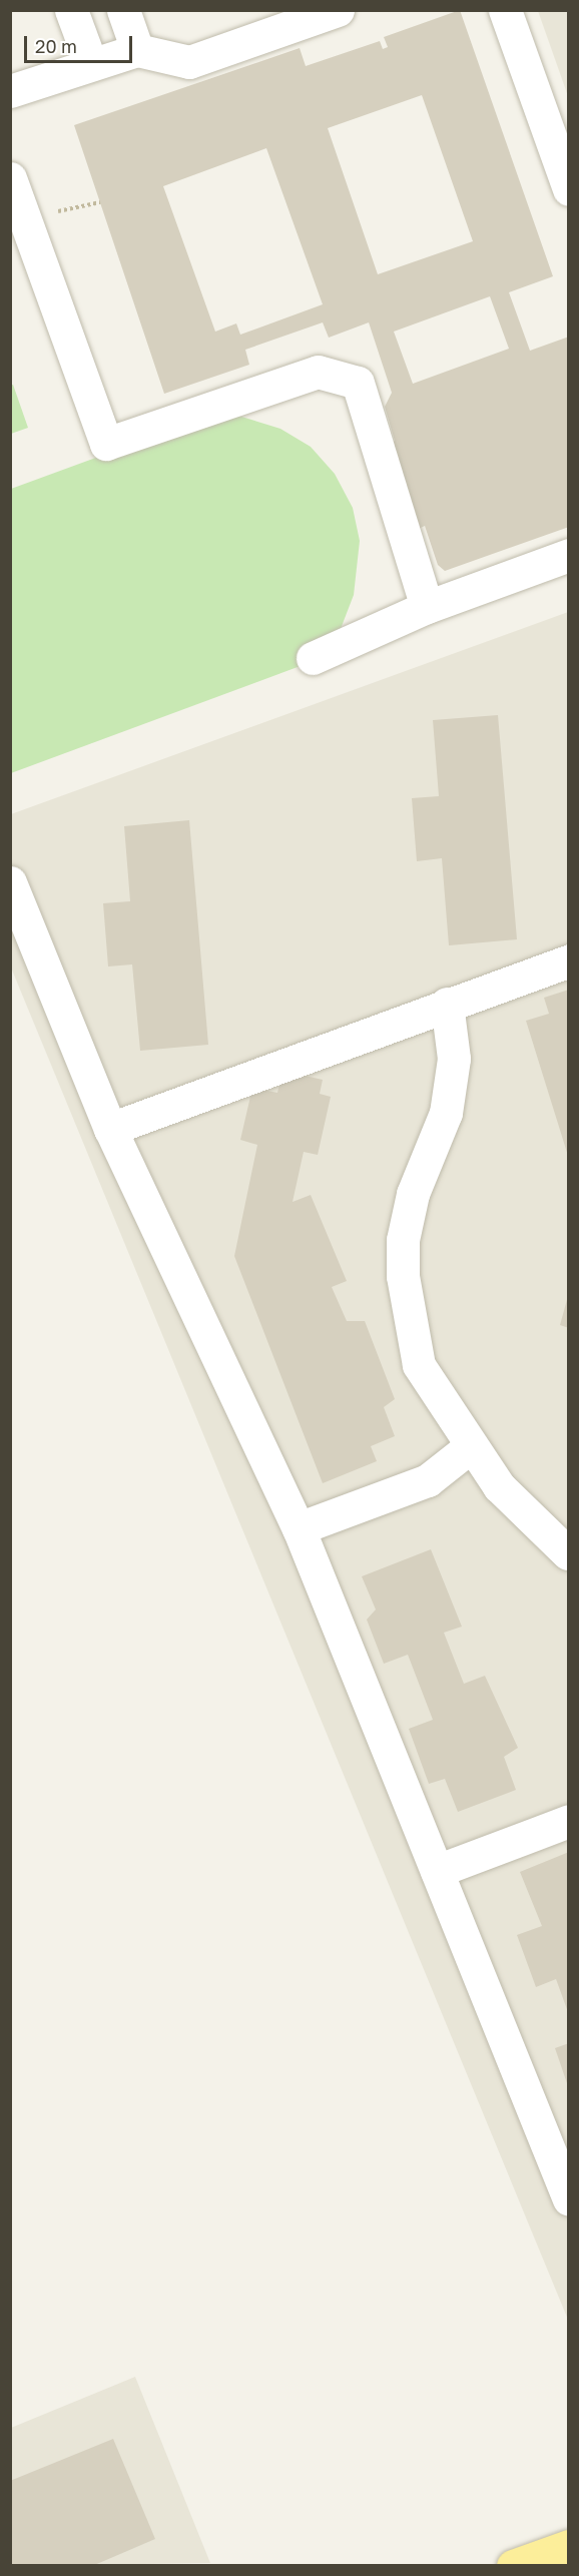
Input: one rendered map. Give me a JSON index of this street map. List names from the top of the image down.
{
  "scale_bar": "20 m"
}
